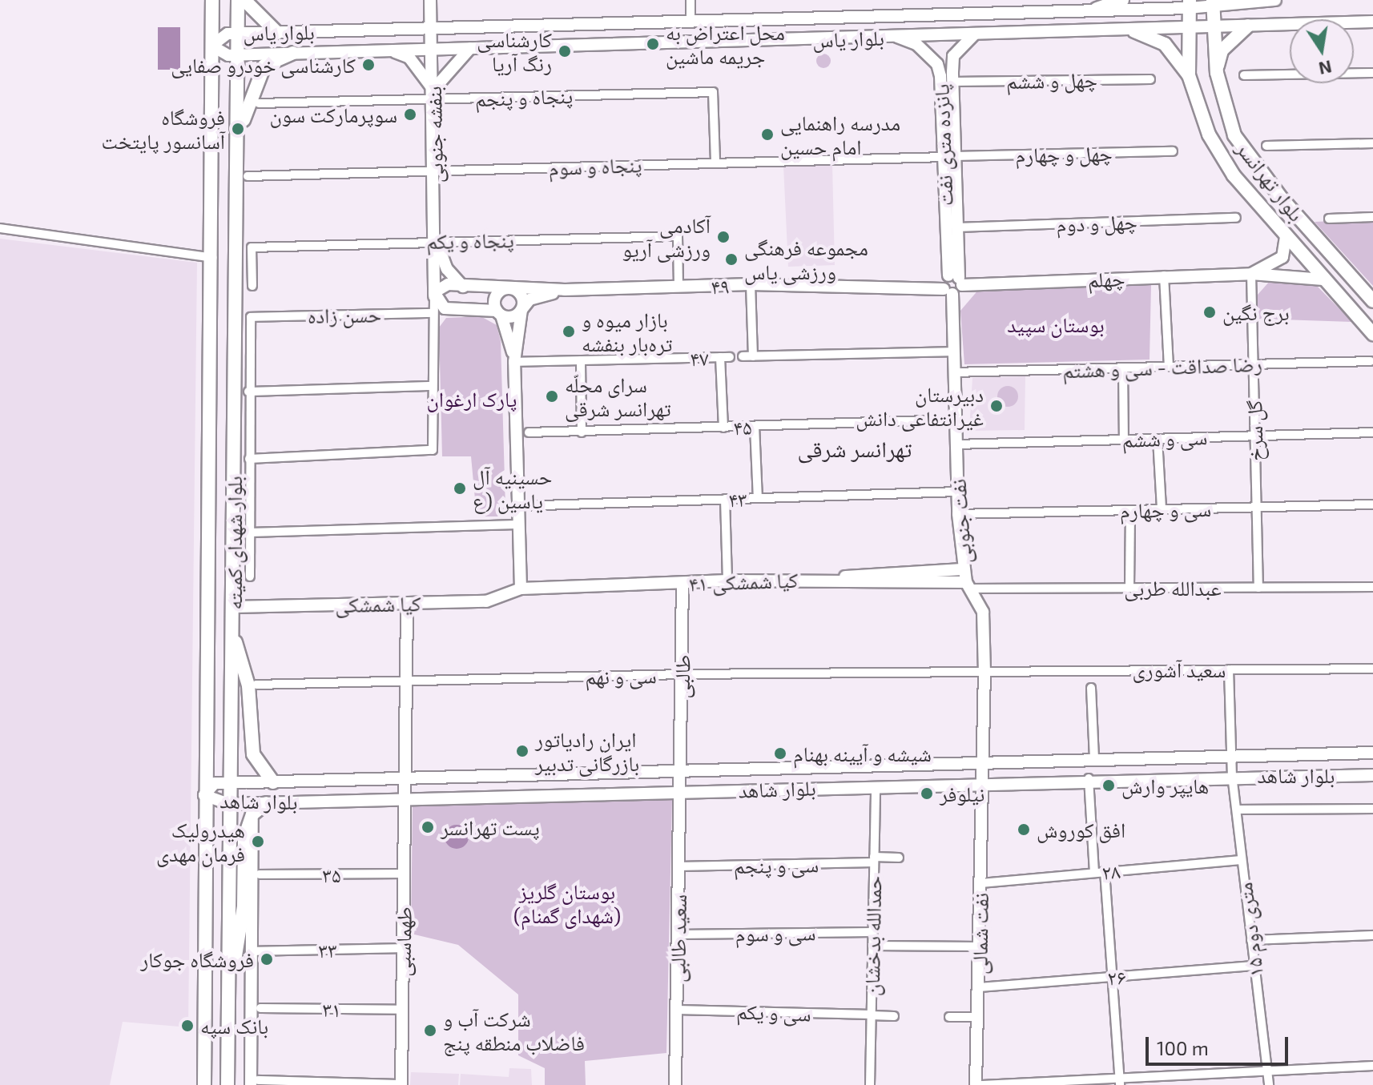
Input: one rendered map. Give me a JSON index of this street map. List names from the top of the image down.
{
  "streets": {
    "main road": ["بلوار تهرانسر", "بلوار شهدای کمیته"],
    "street": [
      "بلوار یاس",
      "چهل و ششم",
      "پنجاه و پنجم",
      "بنفشه جنوبی",
      "پانزده متری نفت",
      "چهل و چهارم",
      "پنجاه و سوم",
      "چهل و دوم",
      "پنجاه و یکم",
      "چهلم",
      "۴۹",
      "حسن زاده",
      "۴۷",
      "رضا صداقت - سی و هشتم",
      "۴۵",
      "گل سرخ",
      "سی و ششم",
      "۴۳",
      "سی و چهارم",
      "نفت جنوبی",
      "۴۱ کیا شمشکی",
      "عبدالله طربی",
      "کیا شمشکی",
      "سعید آشوری",
      "سی و نهم",
      "طالبی",
      "بلوار شاهد",
      "سی و پنجم",
      "۲۸",
      "۳۵",
      "۱۵ متری دوم",
      "سی و سوم",
      "نفت شمالی",
      "حمدالله بدخشان",
      "سعید طالبی",
      "طهماسبی",
      "۳۳",
      "۲۶",
      "۳۱",
      "سی و یکم"
    ]
  },
  "crossings": [
    ["بلوار یاس", "بنفشه جنوبی"],
    ["بلوار یاس", "پانزده متری نفت"],
    ["بلوار یاس", "بلوار تهرانسر"],
    ["بلوار یاس", "بلوار شهدای کمیته"],
    ["چهل و ششم", "پانزده متری نفت"],
    ["پنجاه و پنجم", "بنفشه جنوبی"],
    ["پنجاه و پنجم", "پنجاه و سوم"],
    ["بنفشه جنوبی", "پنجاه و سوم"],
    ["بنفشه جنوبی", "پنجاه و یکم"],
    ["بنفشه جنوبی", "حسن زاده"],
    ["پانزده متری نفت", "چهل و چهارم"],
    ["پانزده متری نفت", "پنجاه و سوم"],
    ["پانزده متری نفت", "چهل و دوم"],
    ["پانزده متری نفت", "چهلم"],
    ["پانزده متری نفت", "۴۹"],
    ["پانزده متری نفت", "نفت جنوبی"],
    ["چهل و چهارم", "پنجاه و سوم"],
    ["بلوار تهرانسر", "چهلم"],
    ["پنجاه و یکم", "۴۹"],
    ["چهلم", "۴۹"],
    ["چهلم", "گل سرخ"],
    ["چهلم", "نفت جنوبی"],
    ["۴۹", "نفت جنوبی"],
    ["رضا صداقت - سی و هشتم", "گل سرخ"],
    ["رضا صداقت - سی و هشتم", "نفت جنوبی"],
    ["۴۵", "نفت جنوبی"],
    ["گل سرخ", "سی و ششم"],
    ["گل سرخ", "سی و چهارم"],
    ["گل سرخ", "عبدالله طربی"],
    ["سی و ششم", "نفت جنوبی"],
    ["۴۳", "نفت جنوبی"],
    ["سی و چهارم", "نفت جنوبی"],
    ["نفت جنوبی", "۴۱ کیا شمشکی"],
    ["نفت جنوبی", "عبدالله طربی"],
    ["نفت جنوبی", "سعید آشوری"],
    ["نفت جنوبی", "سی و نهم"],
    ["نفت جنوبی", "بلوار شاهد"],
    ["نفت جنوبی", "نفت شمالی"],
    ["بلوار شهدای کمیته", "کیا شمشکی"],
    ["بلوار شهدای کمیته", "بلوار شاهد"],
    ["۴۱ کیا شمشکی", "عبدالله طربی"],
    ["۴۱ کیا شمشکی", "کیا شمشکی"],
    ["۴۱ کیا شمشکی", "طالبی"],
    ["سعید آشوری", "سی و نهم"],
    ["سعید آشوری", "۱۵ متری دوم"],
    ["سی و نهم", "طالبی"],
    ["طالبی", "بلوار شاهد"],
    ["طالبی", "سعید طالبی"],
    ["بلوار شاهد", "۱۵ متری دوم"],
    ["بلوار شاهد", "نفت شمالی"],
    ["بلوار شاهد", "حمدالله بدخشان"],
    ["بلوار شاهد", "سعید طالبی"],
    ["بلوار شاهد", "طهماسبی"],
    ["سی و پنجم", "حمدالله بدخشان"],
    ["سی و پنجم", "سعید طالبی"],
    ["۲۸", "۱۵ متری دوم"],
    ["۲۸", "نفت شمالی"],
    ["۳۵", "طهماسبی"],
    ["۱۵ متری دوم", "۲۶"],
    ["سی و سوم", "حمدالله بدخشان"],
    ["سی و سوم", "سعید طالبی"],
    ["نفت شمالی", "۲۶"],
    ["حمدالله بدخشان", "سی و یکم"],
    ["سعید طالبی", "سی و یکم"],
    ["طهماسبی", "۳۳"],
    ["طهماسبی", "۳۱"]
  ],
  "districts": ["تهرانسر شرقی"],
  "parks": ["بوستان سپید", "پارک ارغوان", "بوستان گلریز (شهدای گمنام)"],
  "places": [
    "محل اعتراض به جریمه ماشین",
    "کارشناسی رنگ آریا",
    "کارشناسی خودرو صفایی",
    "سوپرمارکت سون",
    "فروشگاه آسانسور پایتخت",
    "مدرسه راهنمایی امام حسین",
    "آکادمی ورزشی آریو",
    "مجموعه فرهنگی ورزشی یاس",
    "برج نگین",
    "بازار میوه و تره‌بار بنفشه",
    "سرای محلّه تهرانسر شرقی",
    "دبیرستان غیرانتفاعی دانش",
    "حسینیه آل یاسین (ع",
    "ایران رادیاتور بازرگانی تدبیر",
    "شیشه و آیینه بهنام",
    "هایپر وارش",
    "نیلوفر",
    "پست تهرانسر",
    "افق کوروش",
    "هیدرولیک فرمان مهدی",
    "فروشگاه جوکار",
    "بانک سپه",
    "شرکت آب و فاضلاب منطقه پنج"
  ],
  "scale_bar": "100 m",
  "north": "bottom"
}
